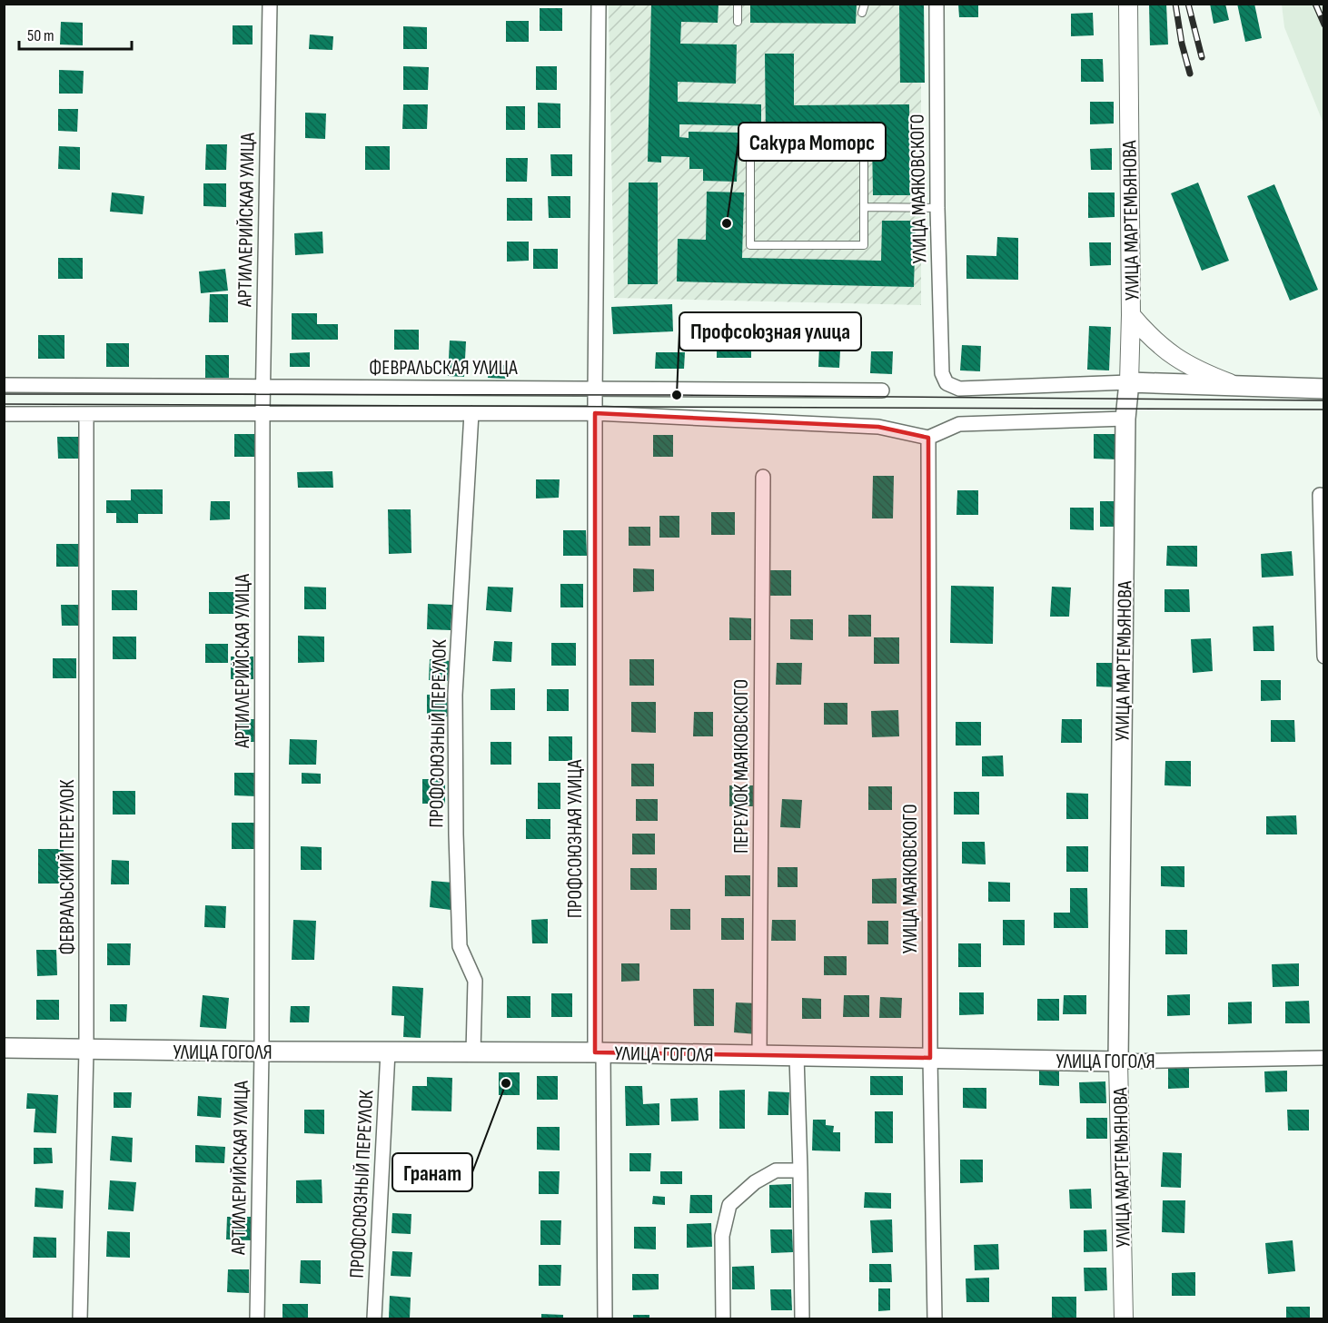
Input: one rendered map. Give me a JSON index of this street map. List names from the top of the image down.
{
  "streets": {
    "main road": ["УЛИЦА МАРТЕМЬЯНОВА", "УЛИЦА ГОГОЛЯ"],
    "street": [
      "УЛИЦА МАЯКОВСКОГО",
      "АРТИЛЛЕРИЙСКАЯ УЛИЦА",
      "ФЕВРАЛЬСКАЯ УЛИЦА",
      "ПРОФСОЮЗНЫЙ ПЕРЕУЛОК",
      "ПЕРЕУЛОК МАЯКОВСКОГО",
      "ПРОФСОЮЗНАЯ УЛИЦА",
      "ФЕВРАЛЬСКИЙ ПЕРЕУЛОК"
    ]
  },
  "crossings": [
    ["УЛИЦА МАЯКОВСКОГО", "УЛИЦА МАРТЕМЬЯНОВА"],
    ["УЛИЦА МАЯКОВСКОГО", "УЛИЦА ГОГОЛЯ"],
    ["АРТИЛЛЕРИЙСКАЯ УЛИЦА", "ФЕВРАЛЬСКАЯ УЛИЦА"],
    ["АРТИЛЛЕРИЙСКАЯ УЛИЦА", "УЛИЦА ГОГОЛЯ"],
    ["УЛИЦА МАРТЕМЬЯНОВА", "УЛИЦА ГОГОЛЯ"],
    ["ФЕВРАЛЬСКАЯ УЛИЦА", "ПРОФСОЮЗНАЯ УЛИЦА"],
    ["ПРОФСОЮЗНЫЙ ПЕРЕУЛОК", "УЛИЦА ГОГОЛЯ"],
    ["ПЕРЕУЛОК МАЯКОВСКОГО", "УЛИЦА ГОГОЛЯ"],
    ["ПРОФСОЮЗНАЯ УЛИЦА", "УЛИЦА ГОГОЛЯ"],
    ["ФЕВРАЛЬСКИЙ ПЕРЕУЛОК", "УЛИЦА ГОГОЛЯ"]
  ],
  "places": ["Сакура Моторс", "Профсоюзная улица", "Гранат"],
  "scale_bar": "50 m"
}
